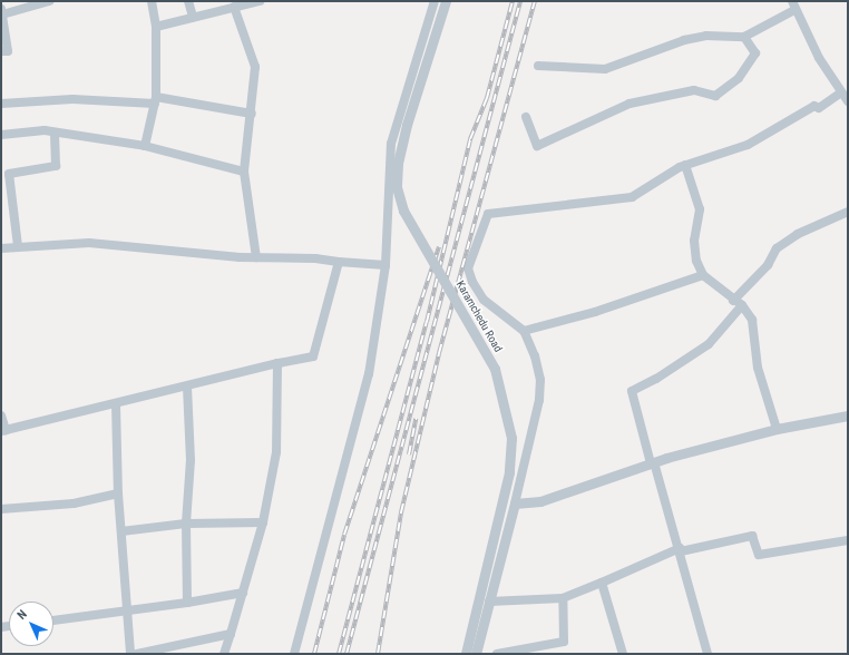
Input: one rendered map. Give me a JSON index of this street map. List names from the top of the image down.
{
  "streets": {
    "street": ["Karamchedu Road"]
  },
  "north": "top left"
}
